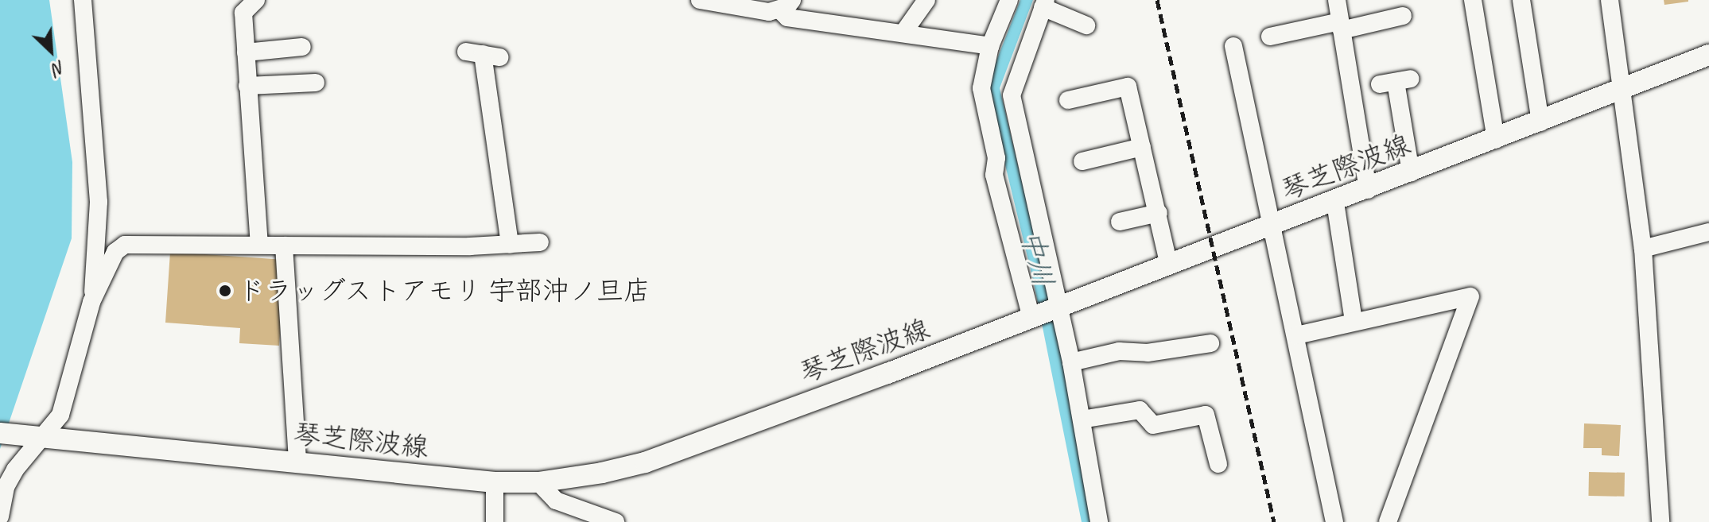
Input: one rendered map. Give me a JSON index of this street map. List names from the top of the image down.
{
  "streets": {
    "main road": ["琴芝際波線"]
  },
  "water": ["中川"],
  "places": ["ドラッグストアモリ 宇部沖ノ旦店"],
  "north": "bottom right"
}
